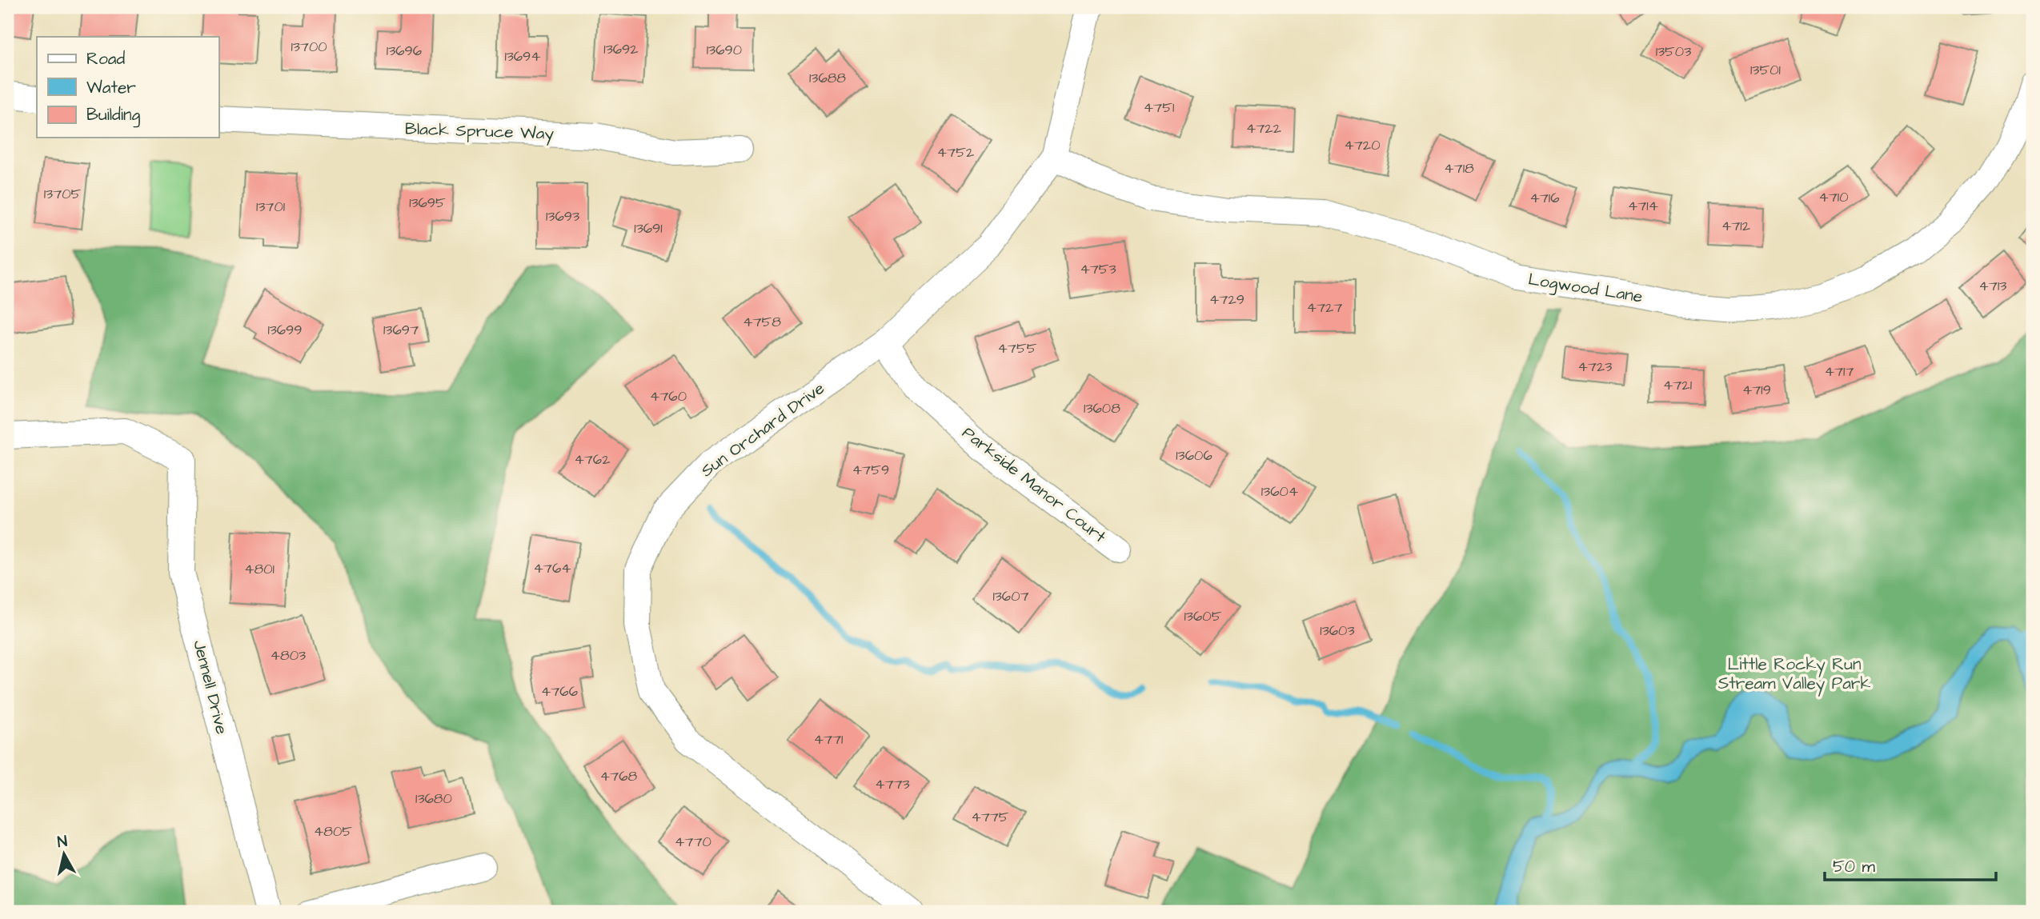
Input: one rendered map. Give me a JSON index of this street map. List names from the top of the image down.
{
  "streets": {
    "street": [
      "Black Spruce Way",
      "Logwood Lane",
      "Sun Orchard Drive",
      "Parkside Manor Court",
      "Jennell Drive"
    ]
  },
  "crossings": [
    ["Logwood Lane", "Sun Orchard Drive"],
    ["Sun Orchard Drive", "Parkside Manor Court"]
  ],
  "parks": ["Little Rocky Run Stream Valley Park"],
  "house_numbers": [
    "13700",
    "13692",
    "13690",
    "13696",
    "13503",
    "13694",
    "13501",
    "13688",
    "4751",
    "4722",
    "4720",
    "4752",
    "4718",
    "13705",
    "4710",
    "4716",
    "13695",
    "4714",
    "13701",
    "13693",
    "4712",
    "13691",
    "4753",
    "4713",
    "4729",
    "4727",
    "4758",
    "13699",
    "13697",
    "4755",
    "4723",
    "4717",
    "4721",
    "4719",
    "4760",
    "13608",
    "13606",
    "4762",
    "4759",
    "13604",
    "4764",
    "4801",
    "13607",
    "13605",
    "13603",
    "4803",
    "4766",
    "4771",
    "4768",
    "4773",
    "13680",
    "4775",
    "4805",
    "4770"
  ],
  "legend": ["Road", "Water", "Building"],
  "scale_bar": "50 m",
  "north": "top"
}
